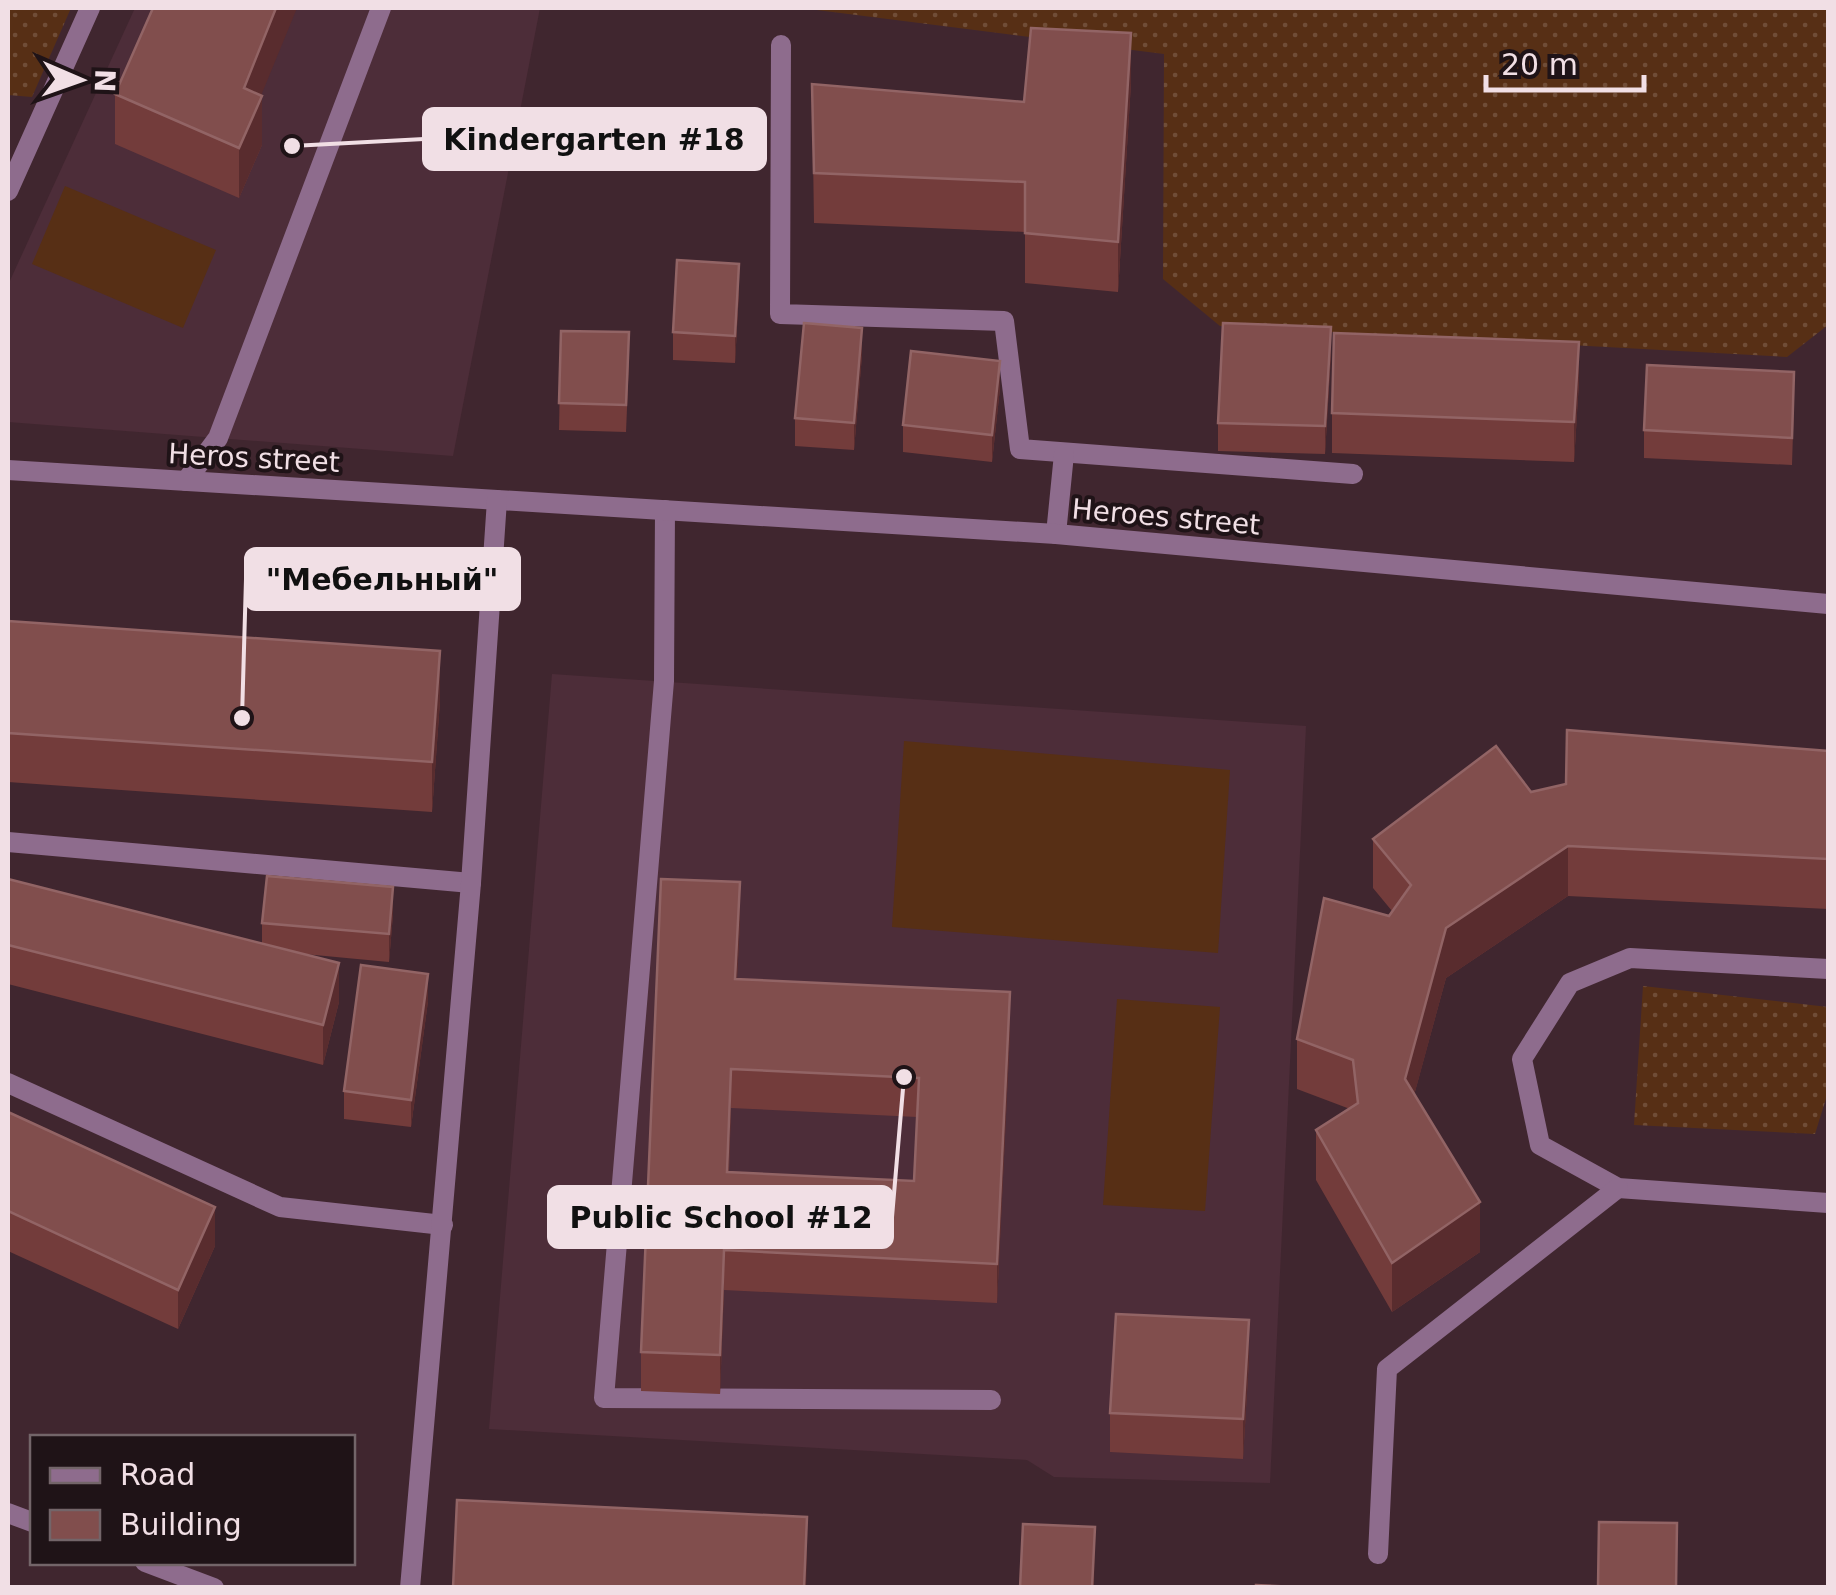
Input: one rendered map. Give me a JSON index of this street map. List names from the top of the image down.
{
  "streets": {
    "street": ["Heros street", "Heroes street"]
  },
  "crossings": [
    ["Heros street", "Heroes street"]
  ],
  "places": ["Kindergarten #18", "\"Мебельный\"", "Public School #12"],
  "legend": ["Road", "Building"],
  "scale_bar": "20 m",
  "north": "right"
}
